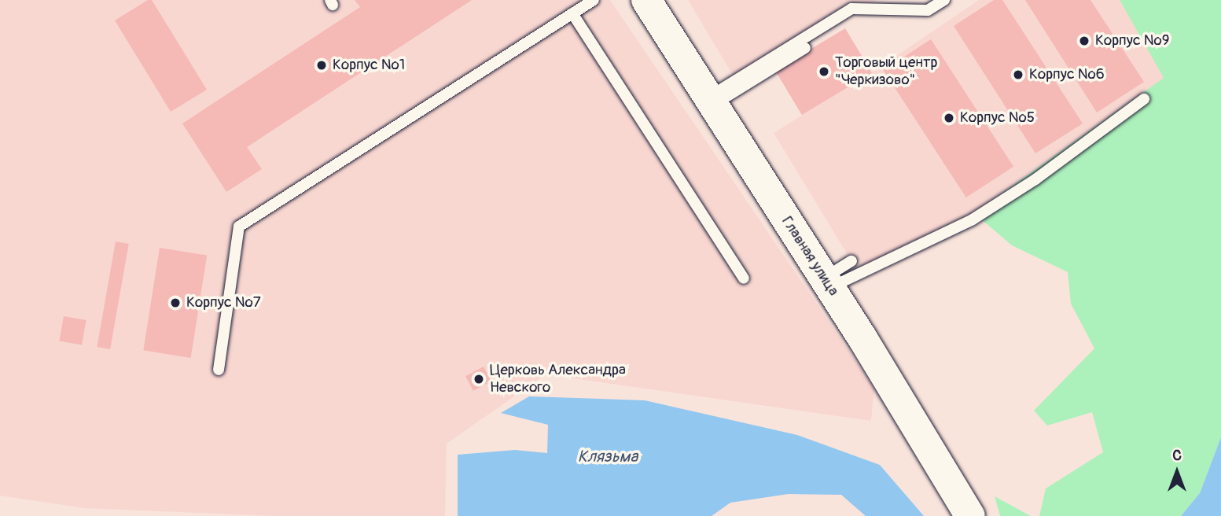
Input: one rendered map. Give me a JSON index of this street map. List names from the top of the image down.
{
  "streets": {
    "main road": ["Главная улица"]
  },
  "water": ["Клязьма"],
  "places": [
    "Корпус №9",
    "Корпус №1",
    "Торговый центр \"Черкизово\"",
    "Корпус №6",
    "Корпус №5",
    "Корпус №7",
    "Церковь Александра Невского"
  ],
  "north": "top"
}
